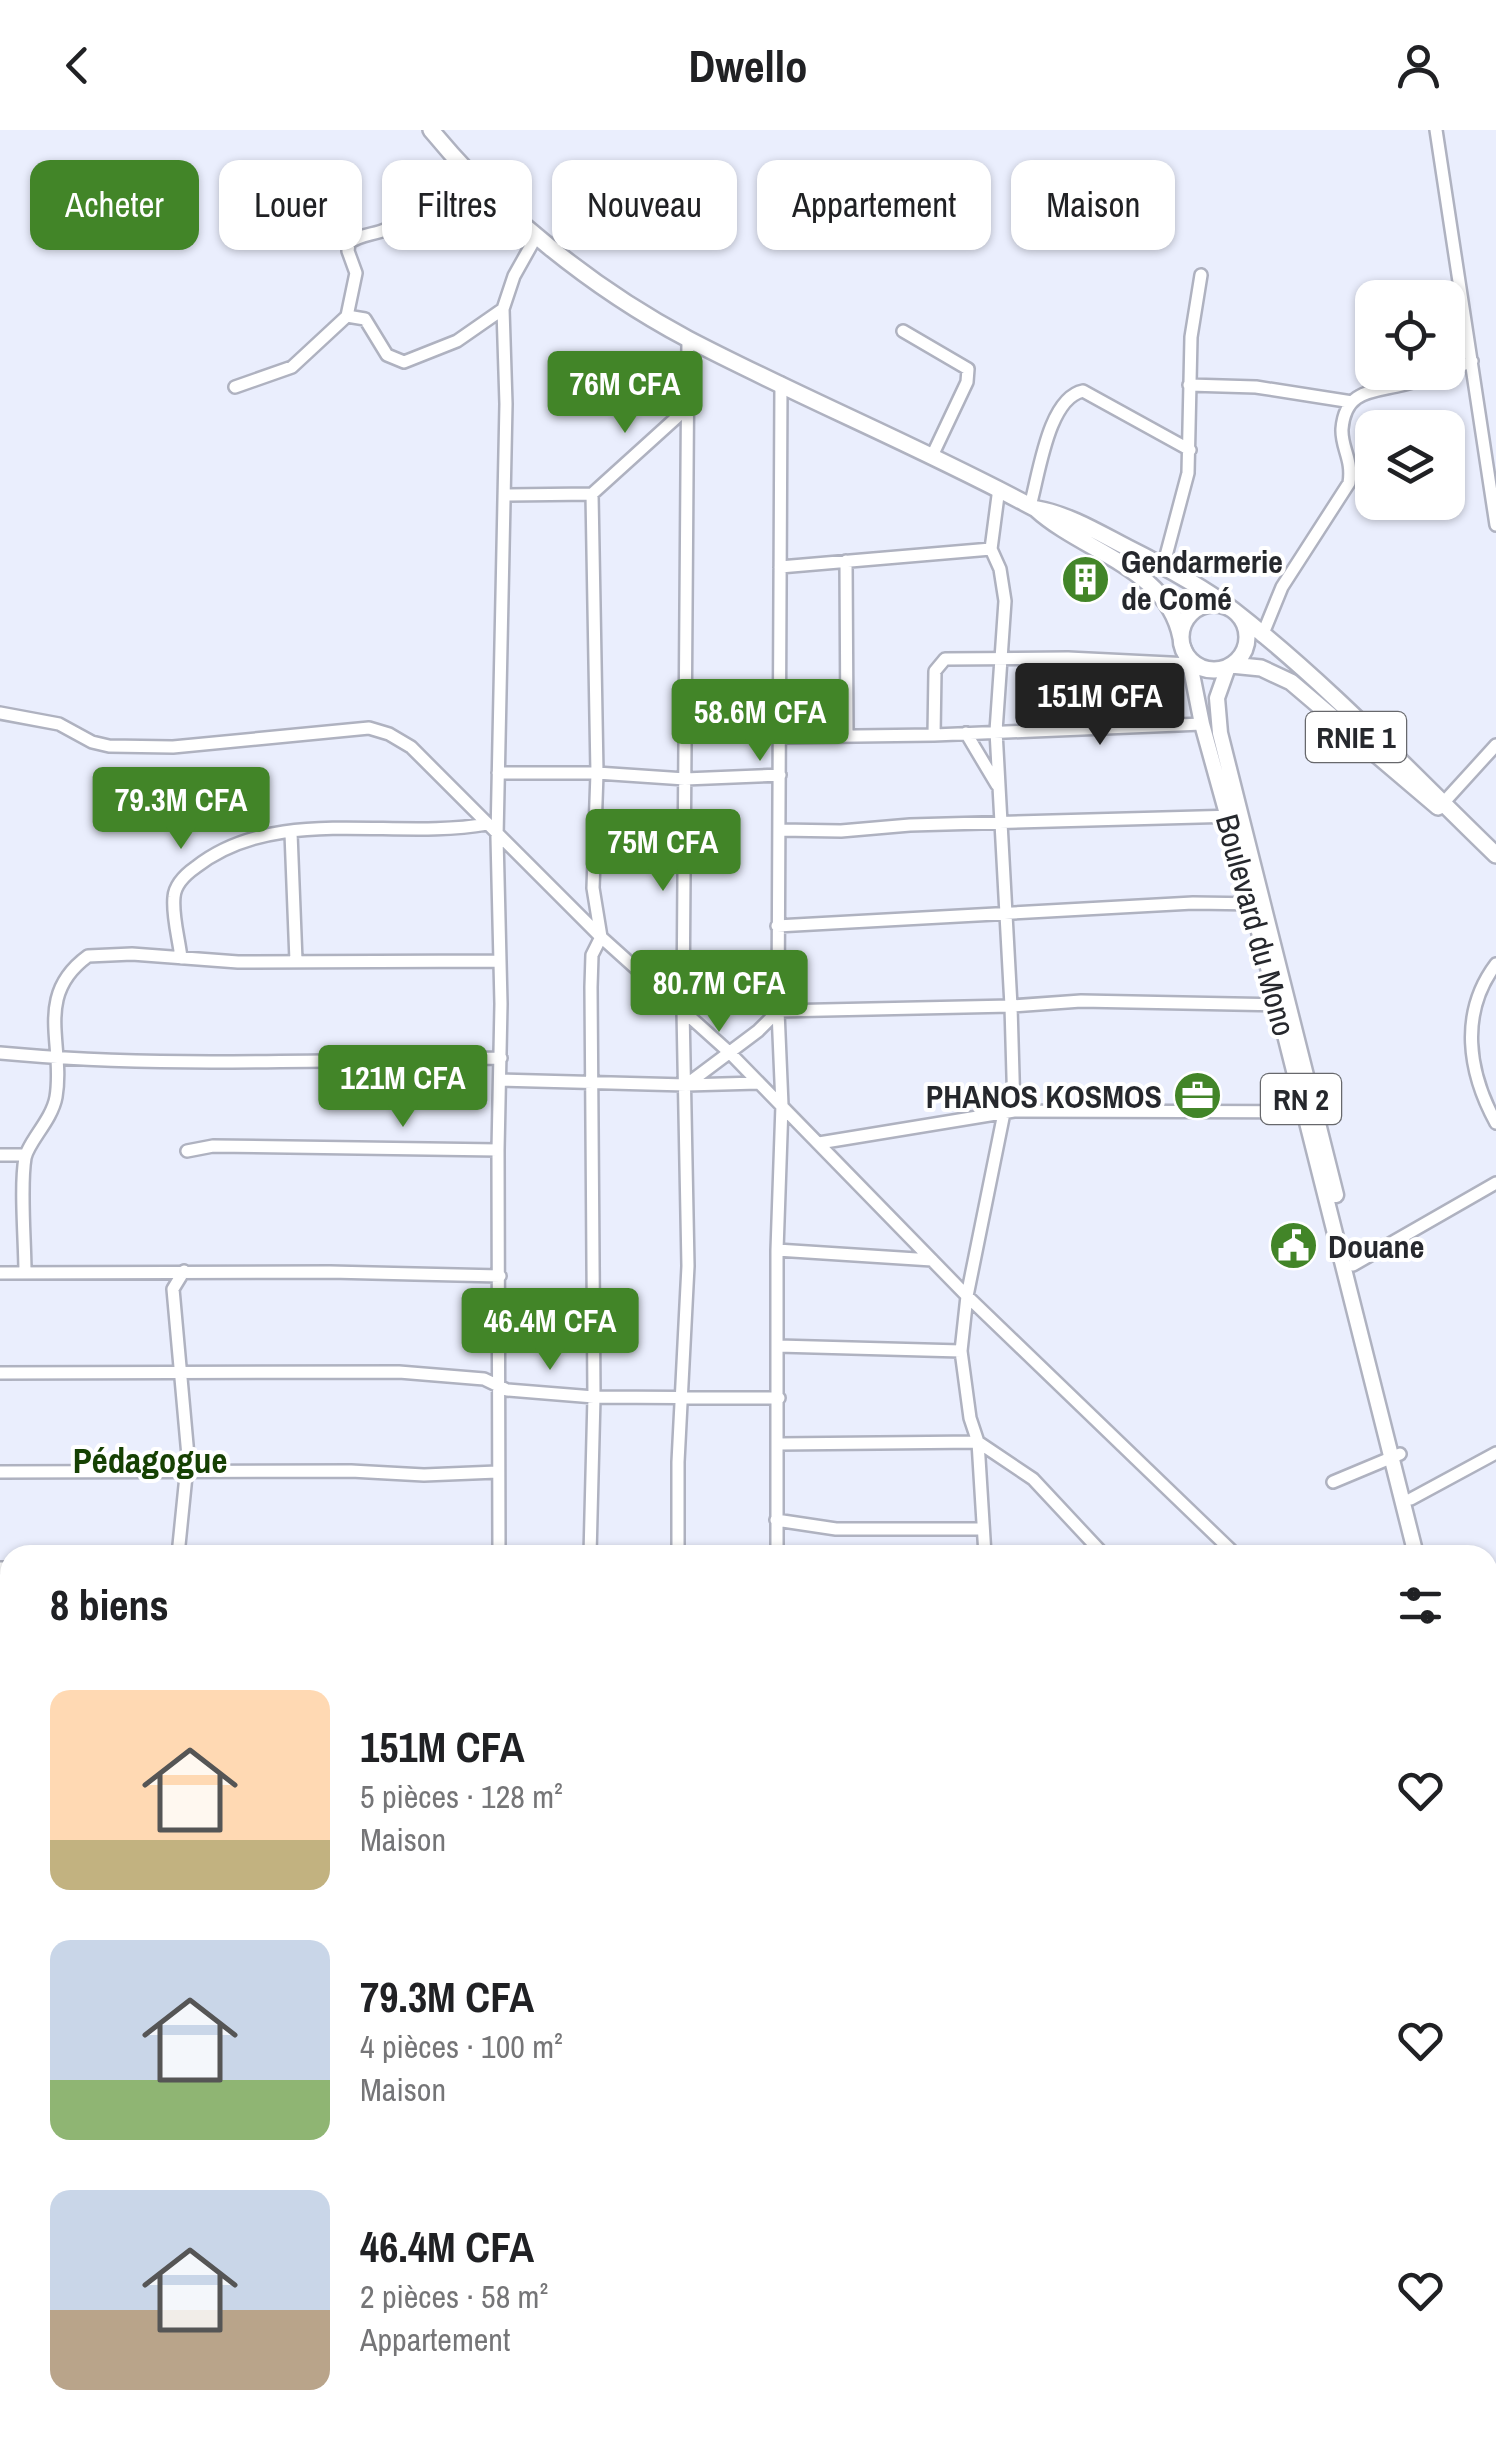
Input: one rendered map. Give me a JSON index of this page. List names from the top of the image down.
{
  "streets": {
    "highway": ["RNIE 1"],
    "main road": ["Boulevard du Mono", "RN 2"]
  },
  "crossings": [
    ["RNIE 1", "Boulevard du Mono"]
  ],
  "districts": ["Pédagogue"],
  "places": {
    "building": ["Gendarmerie de Comé"],
    "office": ["PHANOS KOSMOS"],
    "public building": ["Douane"]
  },
  "page": {
    "header": "Dwello",
    "chip": [
      "Acheter",
      "Louer",
      "Filtres",
      "Nouveau",
      "Appartement",
      "Maison"
    ],
    "price": [
      "76M CFA",
      "151M CFA",
      "58.6M CFA",
      "79.3M CFA",
      "75M CFA",
      "80.7M CFA",
      "121M CFA",
      "46.4M CFA"
    ],
    "heading": "8 biens",
    "list": [
      {
        "name": "151M CFA",
        "note": "5 pièces · 128 m² · Maison"
      },
      {
        "name": "79.3M CFA",
        "note": "4 pièces · 100 m² · Maison"
      },
      {
        "name": "46.4M CFA",
        "note": "2 pièces · 58 m² · Appartement"
      }
    ]
  }
}
